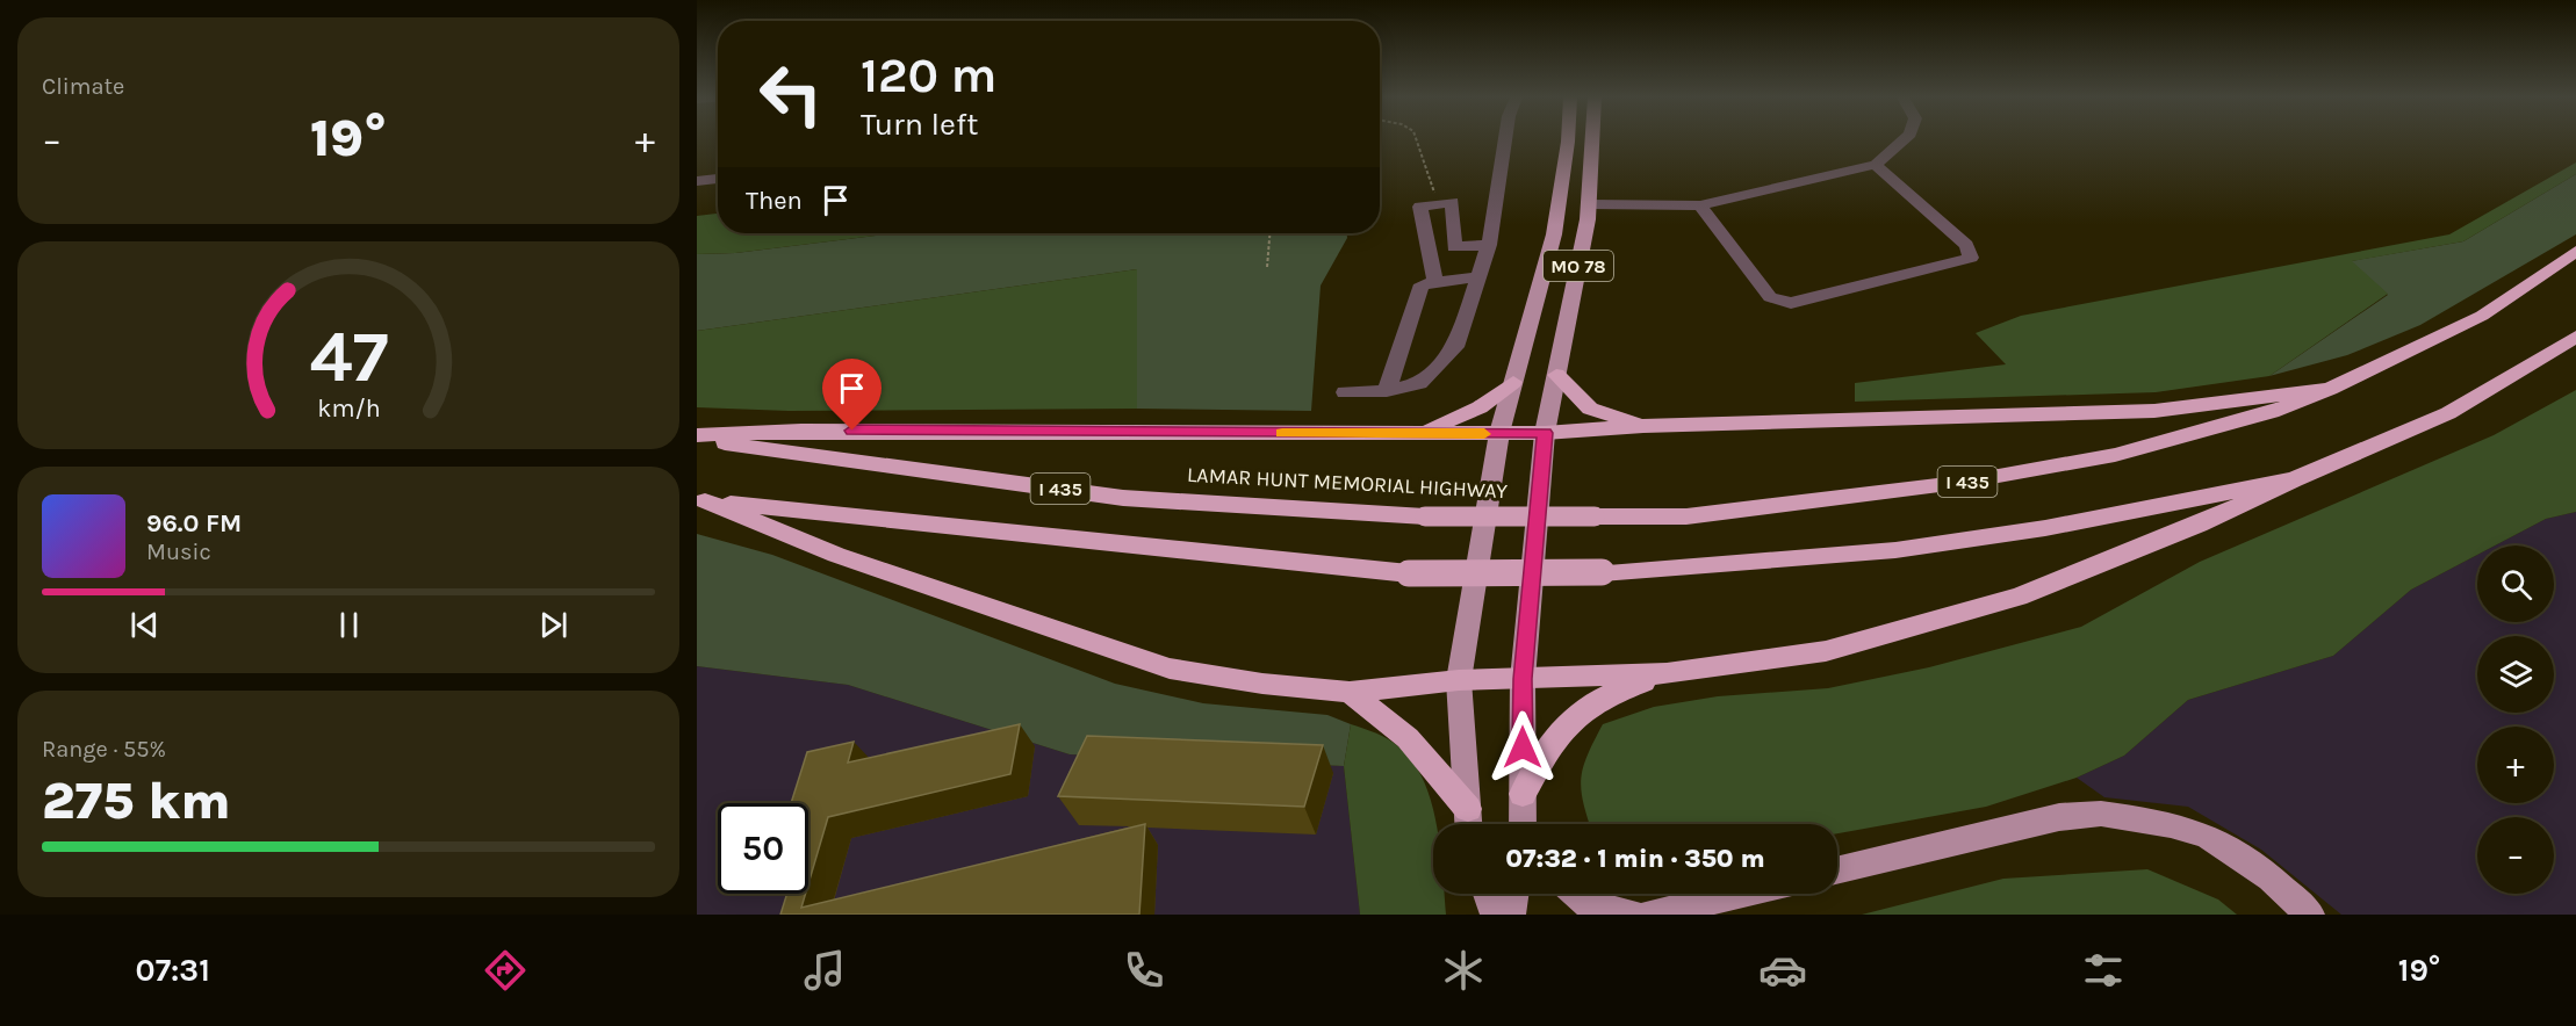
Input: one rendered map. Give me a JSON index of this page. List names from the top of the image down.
{
  "streets": {
    "highway": ["I 435", "LAMAR HUNT MEMORIAL HIGHWAY"],
    "main road": ["MO 78"]
  },
  "page": {
    "tile": [
      "Climate",
      ["Range · 55%", "275 km"]
    ],
    "turn": ["120 m", "Turn left"],
    "heat": ["−", "19°", "+"],
    "then": "Then",
    "song": ["96.0 FM", "Music"],
    "map_buttons": ["+", "−"],
    "limit": "50",
    "trip": "07:32 · 1 min · 350 m",
    "tabs": ["07:31", "19°"],
    "gauge": ["47", "km/h"]
  }
}
